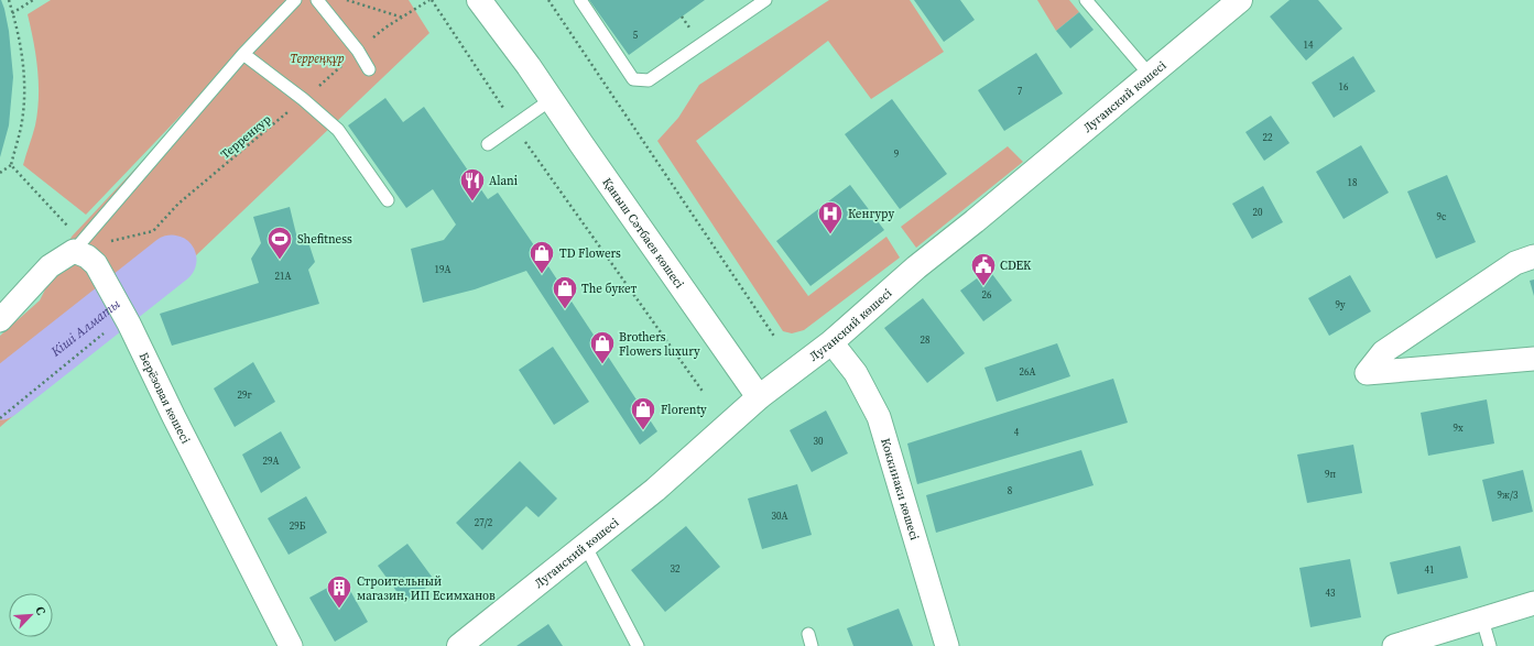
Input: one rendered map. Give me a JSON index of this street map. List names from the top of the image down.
{
  "streets": {
    "street": [
      "Луганский көшесі",
      "Қаныш Сәтбаев көшесі",
      "Берёзовая көшесі",
      "Коккинаки көшесі"
    ],
    "path": ["Терренкур"]
  },
  "crossings": [
    ["Луганский көшесі", "Қаныш Сәтбаев көшесі"],
    ["Луганский көшесі", "Коккинаки көшесі"],
    ["Терренкур", "Берёзовая көшесі"]
  ],
  "water": ["Кіші Алматы"],
  "parks": ["Терреңқұр"],
  "places": {
    "restaurant": ["Alani"],
    "hospital": ["Кенгуру"],
    "sports": ["Shefitness"],
    "shop": [
      "TD Flowers",
      "The букет",
      "Brothers Flowers luxury",
      "Florenty"
    ],
    "public building": ["CDEK"],
    "building": ["Строительный магазин, ИП Есимханов"]
  },
  "house_numbers": [
    "5",
    "14",
    "16",
    "7",
    "22",
    "9",
    "18",
    "20",
    "9с",
    "19А",
    "21А",
    "26",
    "9у",
    "28",
    "26А",
    "29г",
    "9х",
    "4",
    "30",
    "29А",
    "9п",
    "8",
    "9ж/3",
    "30А",
    "27/2",
    "29Б",
    "32",
    "41",
    "43"
  ],
  "north": "top right"
}
